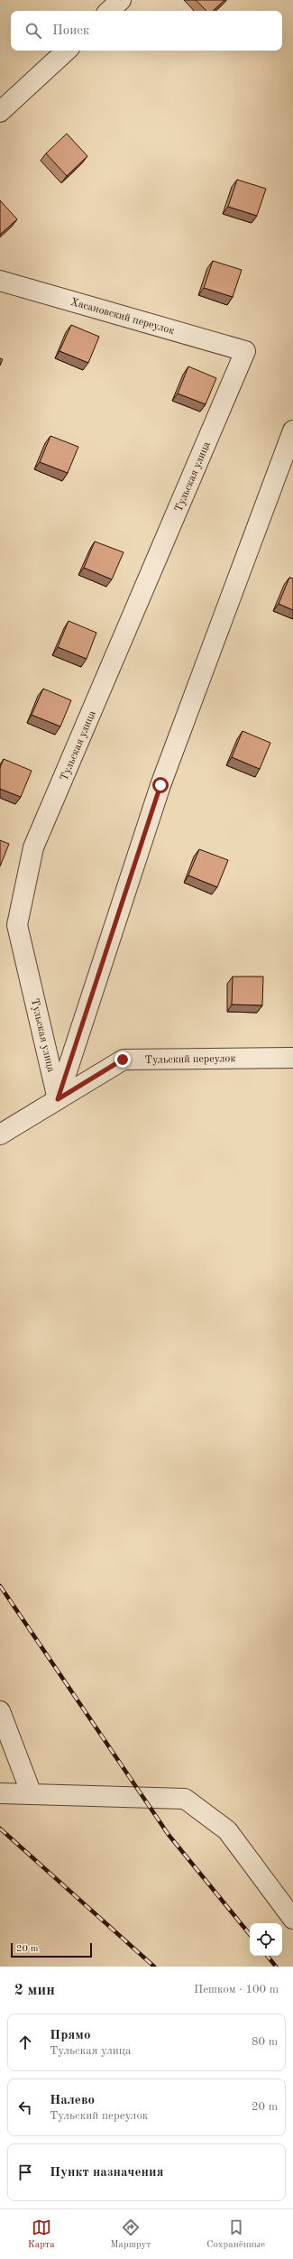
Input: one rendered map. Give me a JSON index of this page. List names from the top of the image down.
{
  "streets": {
    "street": ["Хасановский переулок", "Тульская улица", "Тульский переулок"]
  },
  "crossings": [
    ["Хасановский переулок", "Тульская улица"],
    ["Тульская улица", "Тульский переулок"]
  ],
  "scale_bar": "20 m",
  "page": {
    "search": "Поиск",
    "scale": "20 m",
    "heading": ["2 мин", "Пешком · 100 m"],
    "list": [
      ["Прямо", "Тульская улица", "80 m"],
      ["Налево", "Тульский переулок", "20 m"],
      "Пункт назначения"
    ],
    "nav": ["Карта", "Маршрут", "Сохранённые"]
  }
}
